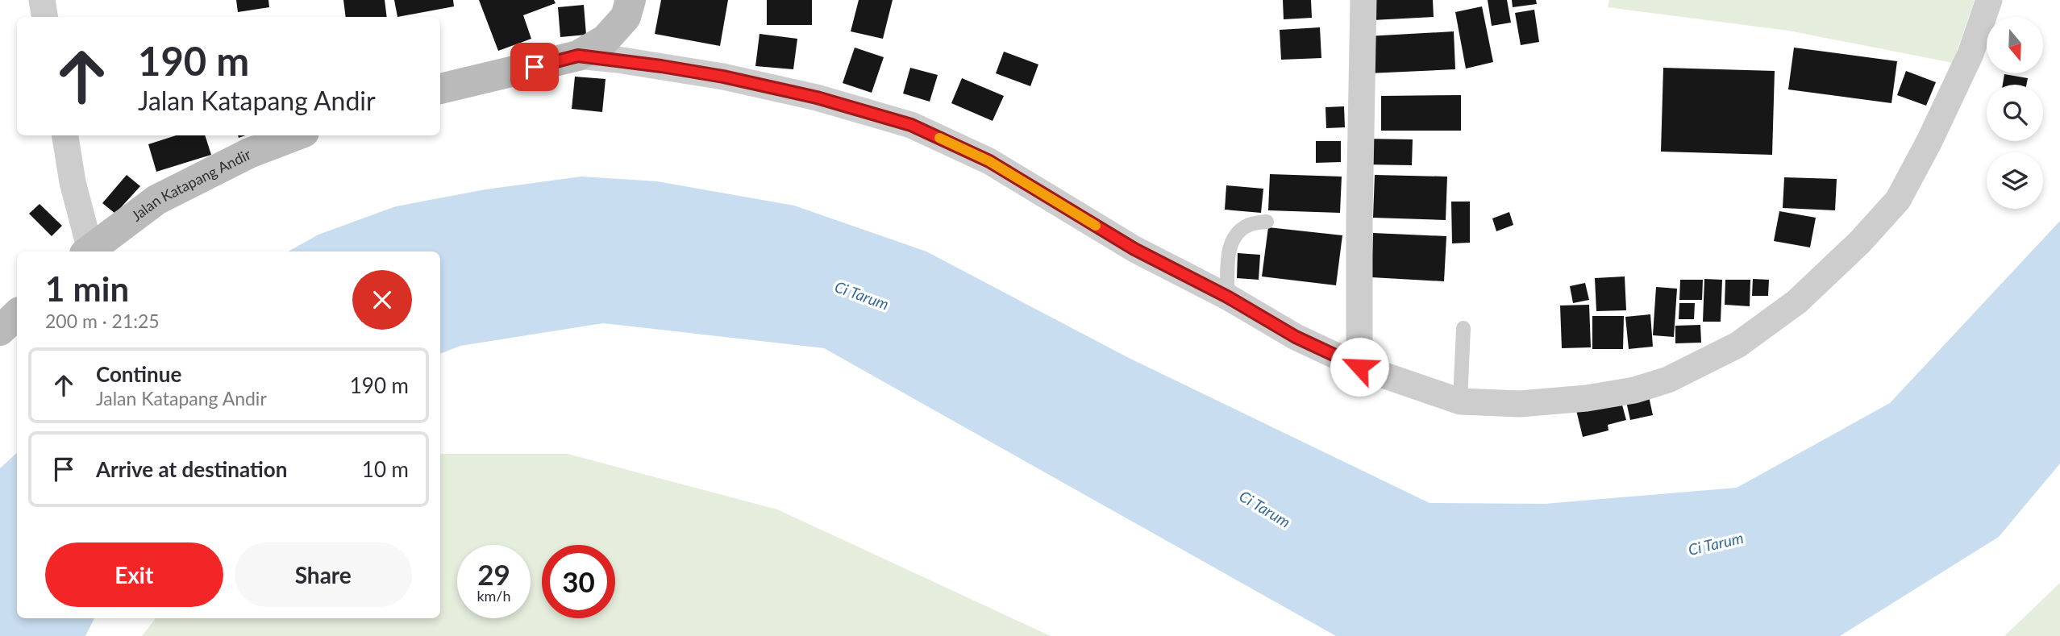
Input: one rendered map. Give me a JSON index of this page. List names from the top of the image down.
{
  "streets": {
    "street": ["Jalan Katapang Andir"]
  },
  "water": ["Ci Tarum"],
  "north": "bottom",
  "page": {
    "turn": ["190 m", "Jalan Katapang Andir"],
    "heading": ["1 min", "200 m · 21:25"],
    "list": [
      {
        "name": "Continue",
        "note": "Jalan Katapang Andir",
        "value": "190 m"
      },
      {
        "name": "Arrive at destination",
        "value": "10 m"
      }
    ],
    "buttons": ["Exit", "Share"],
    "speed": "29 km/h",
    "limit": "30"
  }
}
